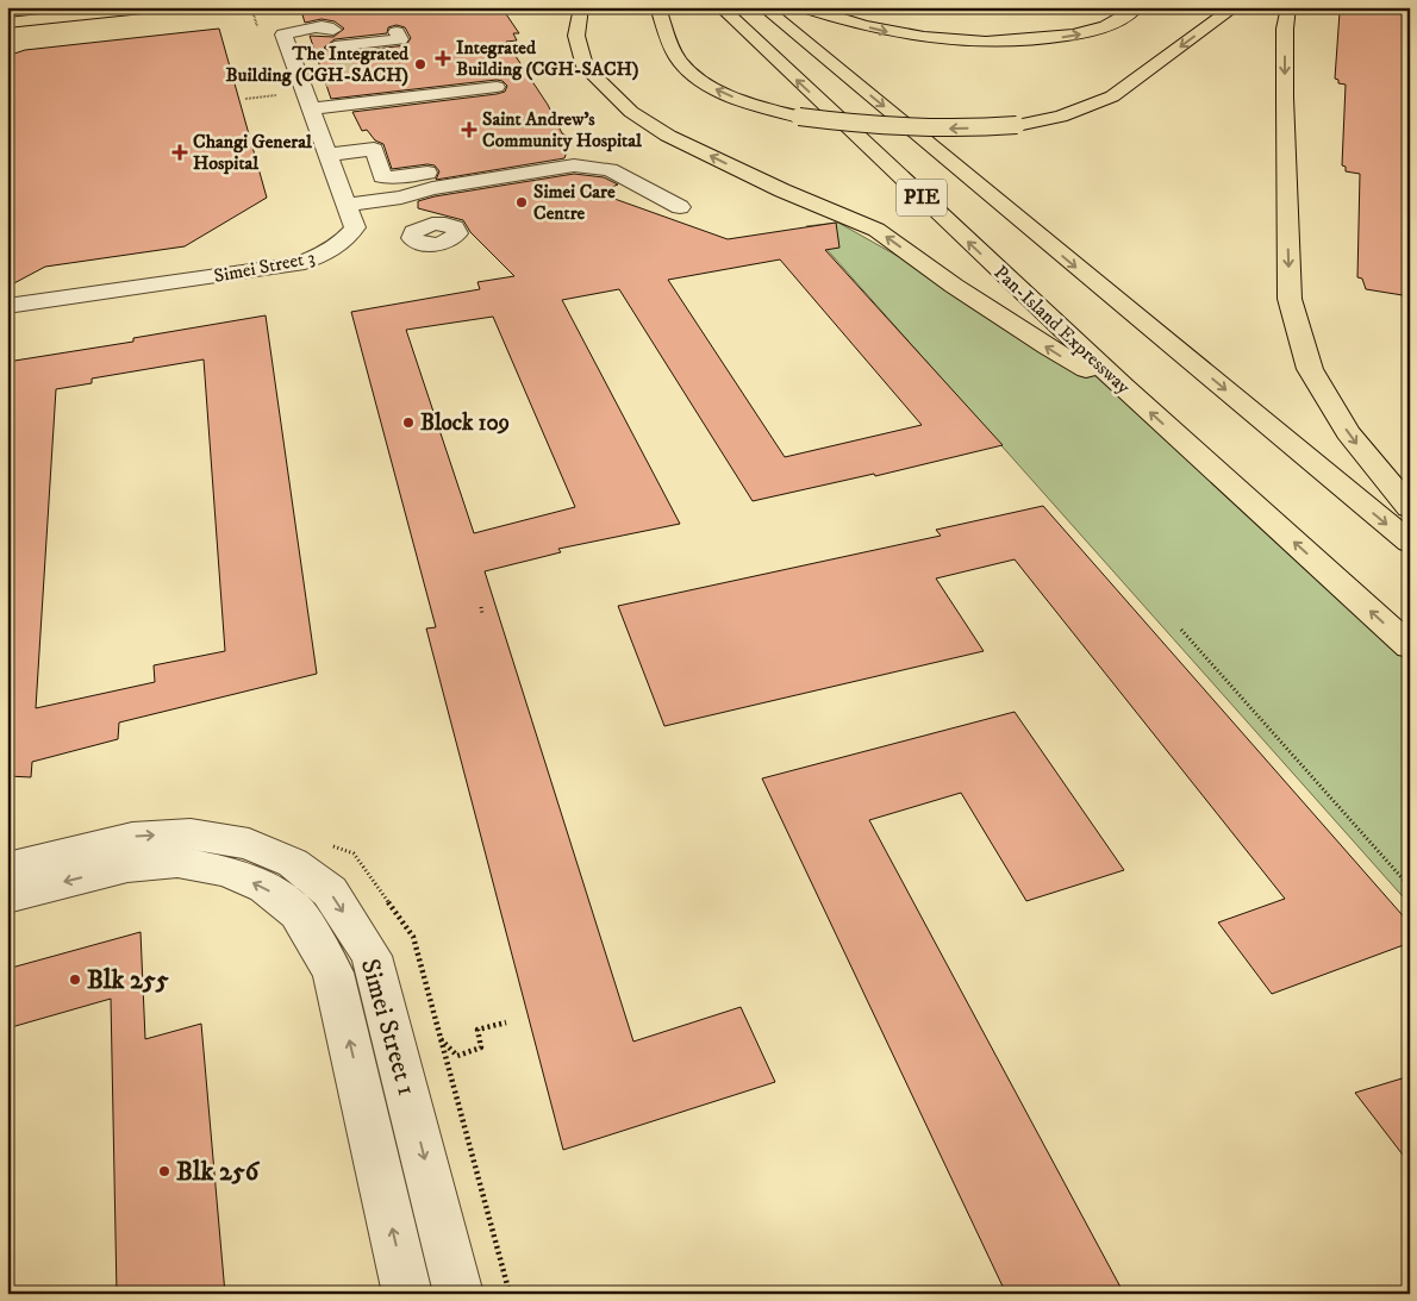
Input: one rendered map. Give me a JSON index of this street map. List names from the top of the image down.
{
  "streets": {
    "main road": ["PIE", "Pan-Island Expressway"],
    "street": ["Simei Street 3", "Simei Street 1"]
  },
  "places": {
    "health": ["Integrated Building (CGH-SACH)", "Saint Andrew's Community Hospital", "Changi General Hospital"],
    "other": [
      "The Integrated Building (CGH-SACH)",
      "Simei Care Centre",
      "Block 109",
      "Blk 255",
      "Blk 256"
    ]
  }
}
